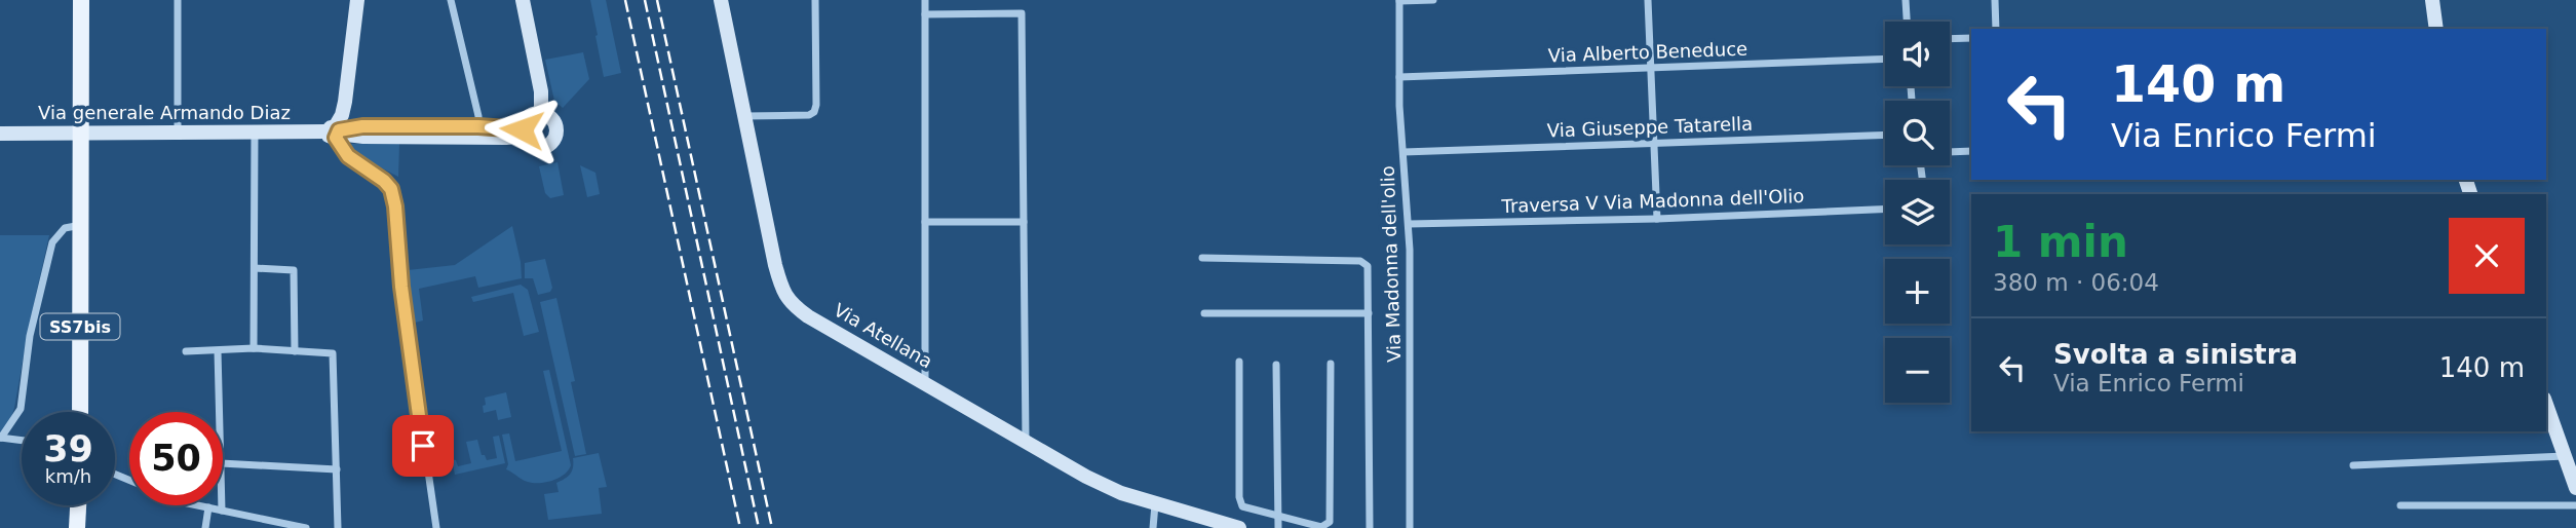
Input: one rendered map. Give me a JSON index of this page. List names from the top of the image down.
{
  "streets": {
    "main road": ["Via generale Armando Diaz", "SS7bis", "Via Atellana"],
    "street": [
      "Via Alberto Beneduce",
      "Via Giuseppe Tatarella",
      "Traversa V Via Madonna dell'Olio",
      "Via Madonna dell'olio"
    ]
  },
  "crossings": [
    ["Via Alberto Beneduce", "Via Madonna dell'olio"],
    ["Via generale Armando Diaz", "SS7bis"],
    ["Via Giuseppe Tatarella", "Via Madonna dell'olio"],
    ["Traversa V Via Madonna dell'Olio", "Via Madonna dell'olio"]
  ],
  "page": {
    "map_buttons": ["+", "−"],
    "turn": ["140 m", "Via Enrico Fermi"],
    "heading": ["1 min", "380 m · 06:04"],
    "list": [
      {
        "name": "Svolta a sinistra",
        "note": "Via Enrico Fermi",
        "value": "140 m"
      }
    ],
    "speed": "39 km/h",
    "limit": "50"
  }
}
